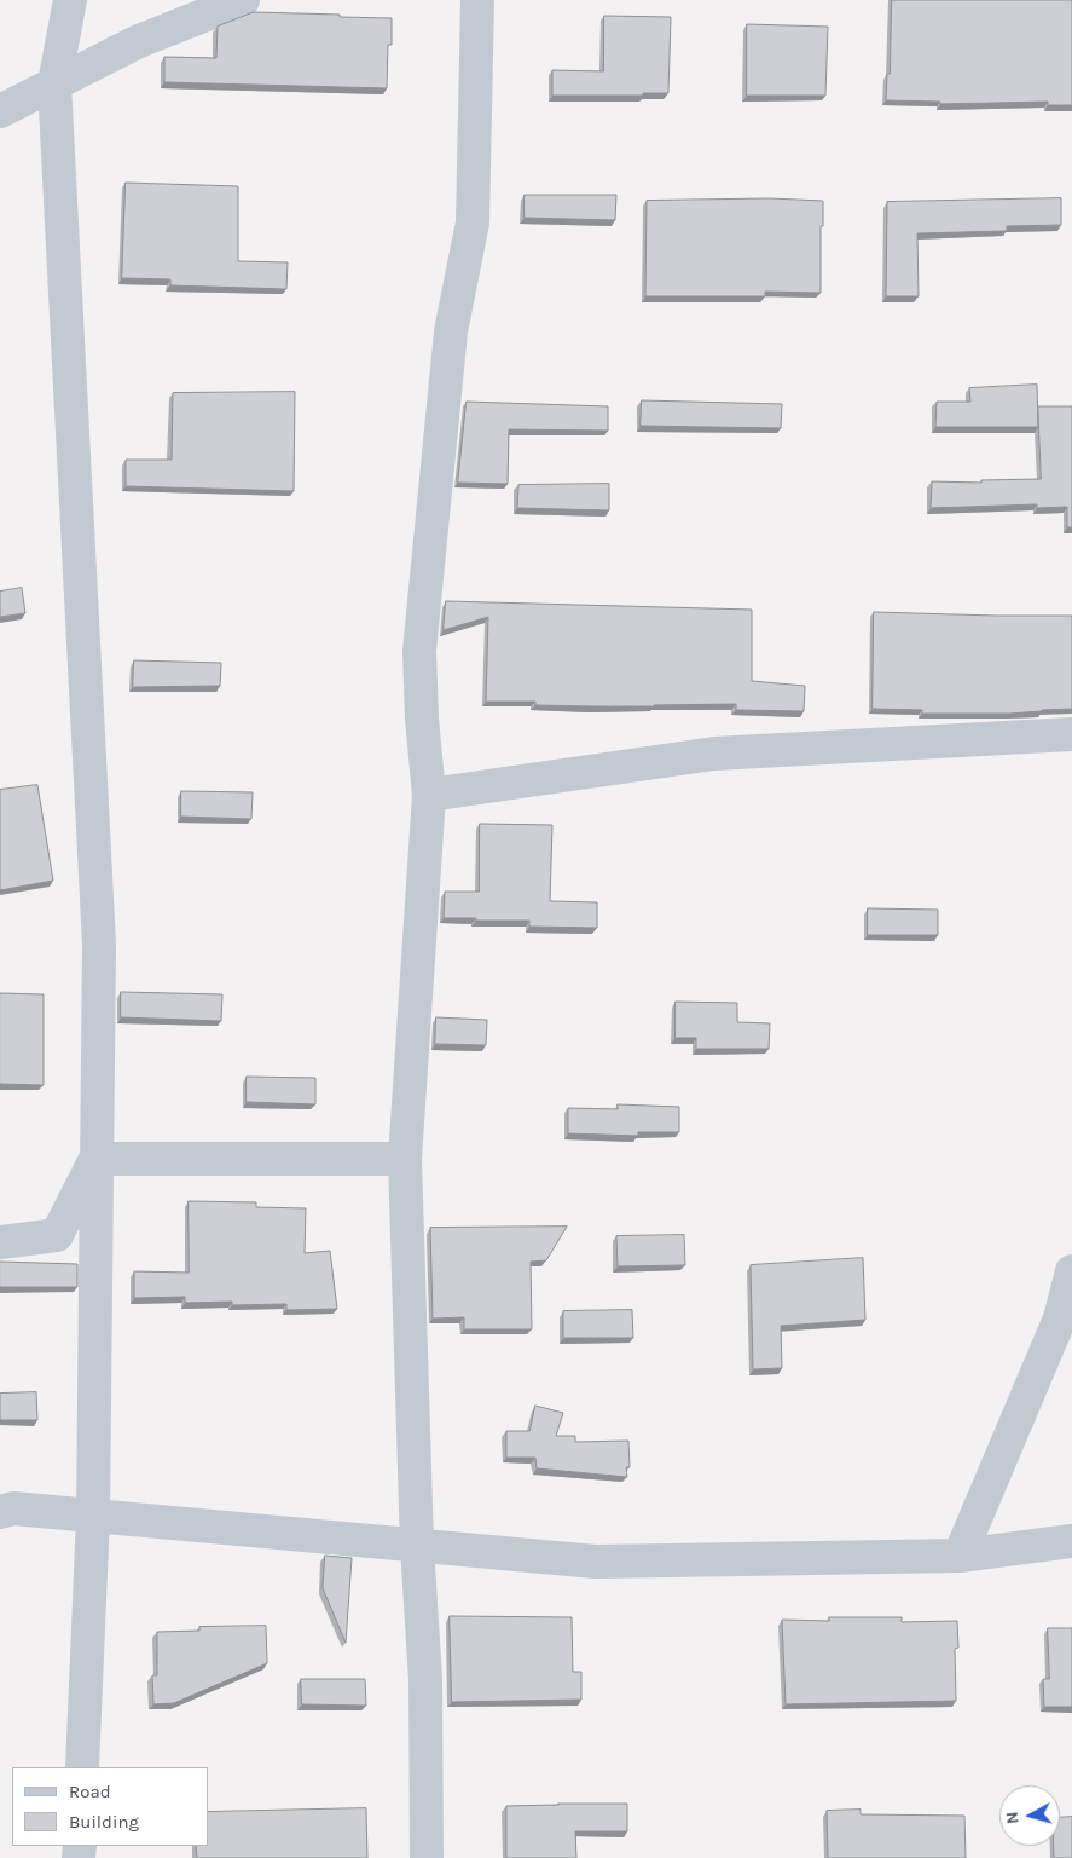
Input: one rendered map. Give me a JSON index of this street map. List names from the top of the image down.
{
  "legend": ["Road", "Building"],
  "north": "left"
}
